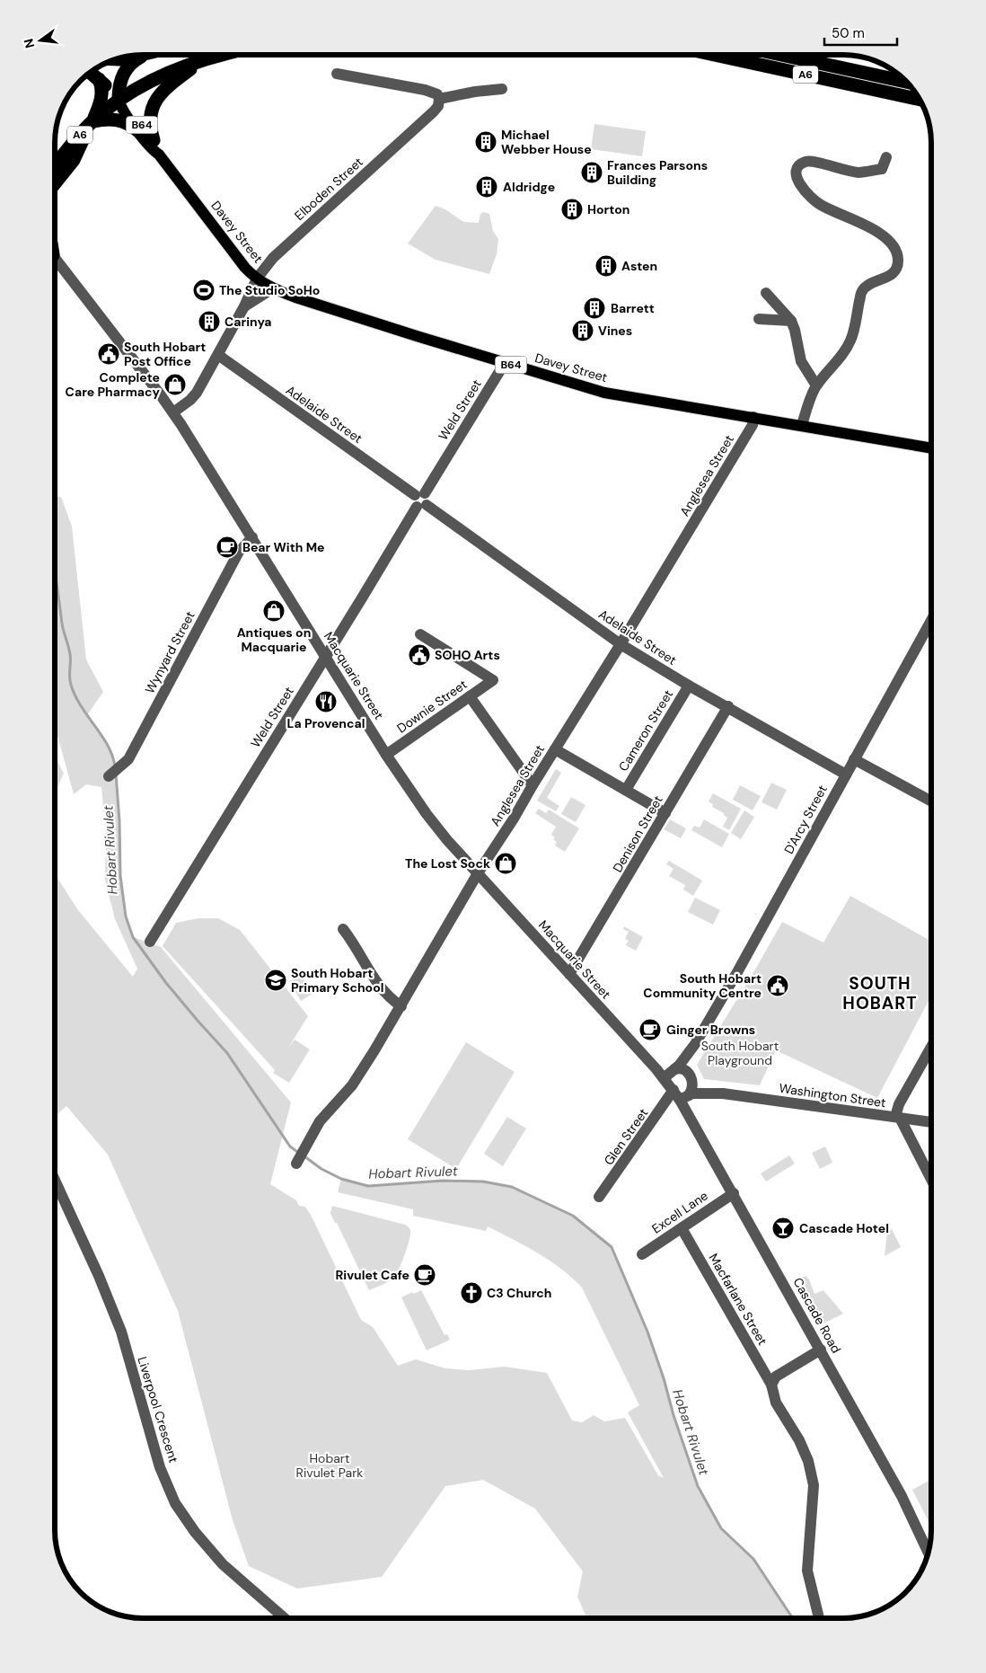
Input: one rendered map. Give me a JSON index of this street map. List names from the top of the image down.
{
  "streets": {
    "highway": ["A6", "Davey Street"],
    "main road": ["B64"],
    "street": [
      "Elboden Street",
      "Weld Street",
      "Adelaide Street",
      "Anglesea Street",
      "Wynyard Street",
      "Macquarie Street",
      "Downie Street",
      "Cameron Street",
      "D'Arcy Street",
      "Denison Street",
      "Washington Street",
      "Glen Street",
      "Excell Lane",
      "Macfarlane Street",
      "Cascade Road",
      "Liverpool Crescent"
    ]
  },
  "crossings": [
    ["A6", "Davey Street"],
    ["Elboden Street", "Davey Street"],
    ["Elboden Street", "Adelaide Street"],
    ["Elboden Street", "Macquarie Street"],
    ["Davey Street", "Weld Street"],
    ["Davey Street", "Anglesea Street"],
    ["Weld Street", "Adelaide Street"],
    ["Weld Street", "Macquarie Street"],
    ["Adelaide Street", "Anglesea Street"],
    ["Adelaide Street", "Cameron Street"],
    ["Adelaide Street", "D'Arcy Street"],
    ["Adelaide Street", "Denison Street"],
    ["Anglesea Street", "Macquarie Street"],
    ["Wynyard Street", "Macquarie Street"],
    ["Macquarie Street", "Downie Street"],
    ["Macquarie Street", "D'Arcy Street"],
    ["Macquarie Street", "Denison Street"],
    ["Macquarie Street", "Washington Street"],
    ["Macquarie Street", "Glen Street"],
    ["Macquarie Street", "Cascade Road"],
    ["D'Arcy Street", "Washington Street"],
    ["D'Arcy Street", "Glen Street"],
    ["D'Arcy Street", "Cascade Road"],
    ["Washington Street", "Glen Street"],
    ["Washington Street", "Cascade Road"],
    ["Glen Street", "Cascade Road"],
    ["Excell Lane", "Macfarlane Street"],
    ["Excell Lane", "Cascade Road"]
  ],
  "districts": ["SOUTH HOBART"],
  "water": ["Hobart Rivulet"],
  "parks": ["South Hobart Playground", "Hobart Rivulet Park"],
  "places": {
    "building": [
      "Michael Webber House",
      "Frances Parsons Building",
      "Aldridge",
      "Horton",
      "Asten",
      "Barrett",
      "Carinya",
      "Vines"
    ],
    "sports": ["The Studio SoHo"],
    "public building": ["South Hobart Post Office", "SOHO Arts", "South Hobart Community Centre"],
    "shop": ["Complete Care Pharmacy", "Antiques on Macquarie", "The Lost Sock"],
    "cafe": ["Bear With Me", "Ginger Browns", "Rivulet Cafe"],
    "restaurant": ["La Provencal"],
    "school or university": ["South Hobart Primary School"],
    "bar": ["Cascade Hotel"],
    "church": ["C3 Church"]
  },
  "scale_bar": "50 m",
  "north": "left"
}
